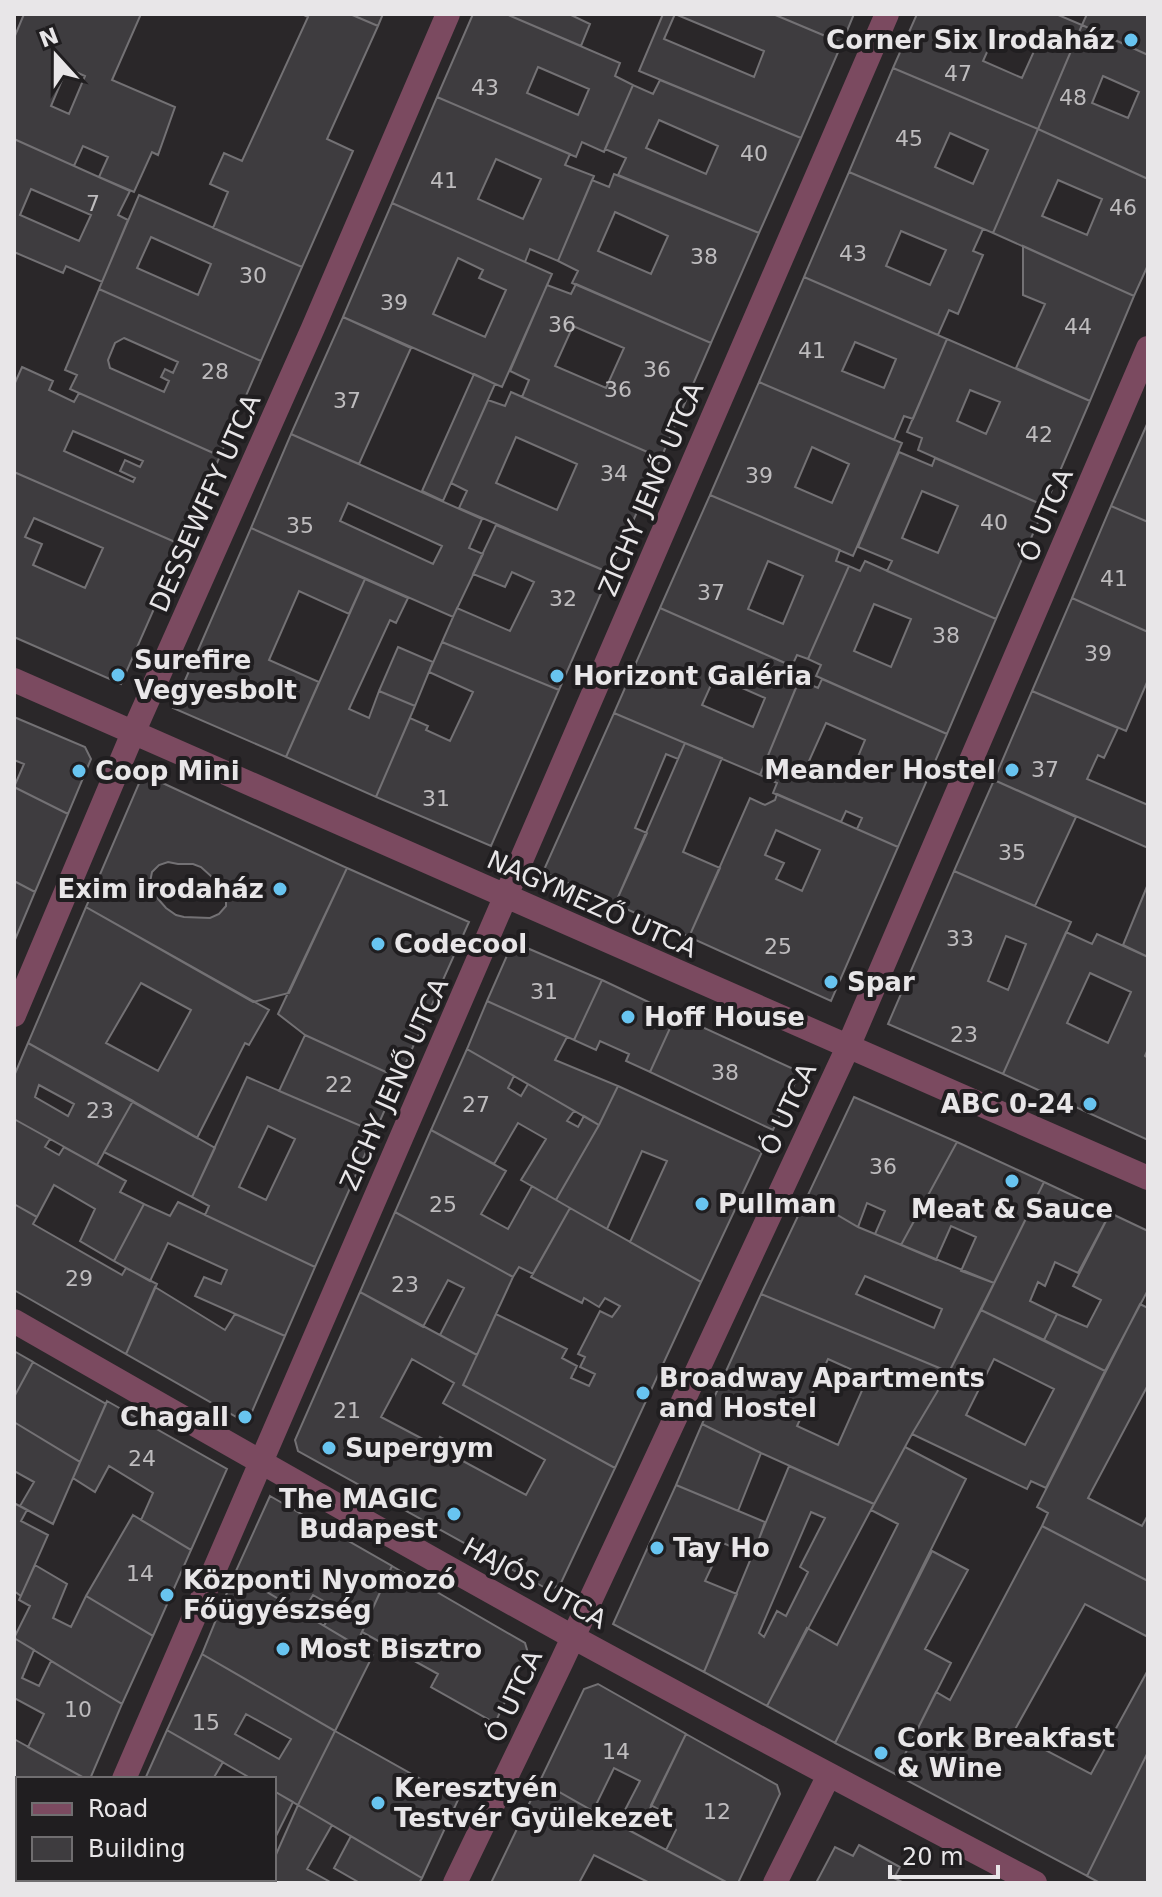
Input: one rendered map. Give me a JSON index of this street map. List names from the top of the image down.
{
  "streets": {
    "street": [
      "ZICHY JENŐ UTCA",
      "DESSEWFFY UTCA",
      "Ó UTCA",
      "NAGYMEZŐ UTCA",
      "HAJÓS UTCA"
    ]
  },
  "crossings": [
    ["ZICHY JENŐ UTCA", "NAGYMEZŐ UTCA"],
    ["ZICHY JENŐ UTCA", "HAJÓS UTCA"],
    ["DESSEWFFY UTCA", "NAGYMEZŐ UTCA"],
    ["Ó UTCA", "NAGYMEZŐ UTCA"],
    ["Ó UTCA", "HAJÓS UTCA"]
  ],
  "places": [
    "Corner Six Irodaház",
    "Surefire Vegyesbolt",
    "Horizont Galéria",
    "Meander Hostel",
    "Coop Mini",
    "Exim irodaház",
    "Codecool",
    "Spar",
    "Hoff House",
    "ABC 0-24",
    "Meat & Sauce",
    "Pullman",
    "Broadway Apartments and Hostel",
    "Chagall",
    "Supergym",
    "The MAGIC Budapest",
    "Tay Ho",
    "Központi Nyomozó Főügyészség",
    "Most Bisztro",
    "Cork Breakfast & Wine",
    "Keresztyén Testvér Gyülekezet"
  ],
  "house_numbers": [
    "47",
    "43",
    "48",
    "45",
    "40",
    "41",
    "7",
    "46",
    "43",
    "38",
    "30",
    "39",
    "36",
    "44",
    "41",
    "36",
    "28",
    "36",
    "37",
    "42",
    "34",
    "39",
    "40",
    "35",
    "41",
    "37",
    "32",
    "38",
    "39",
    "37",
    "31",
    "35",
    "33",
    "25",
    "31",
    "23",
    "38",
    "22",
    "27",
    "23",
    "36",
    "25",
    "29",
    "23",
    "21",
    "24",
    "14",
    "10",
    "15",
    "14",
    "12"
  ],
  "legend": ["Road", "Building"],
  "scale_bar": "20 m",
  "north": "top"
}
